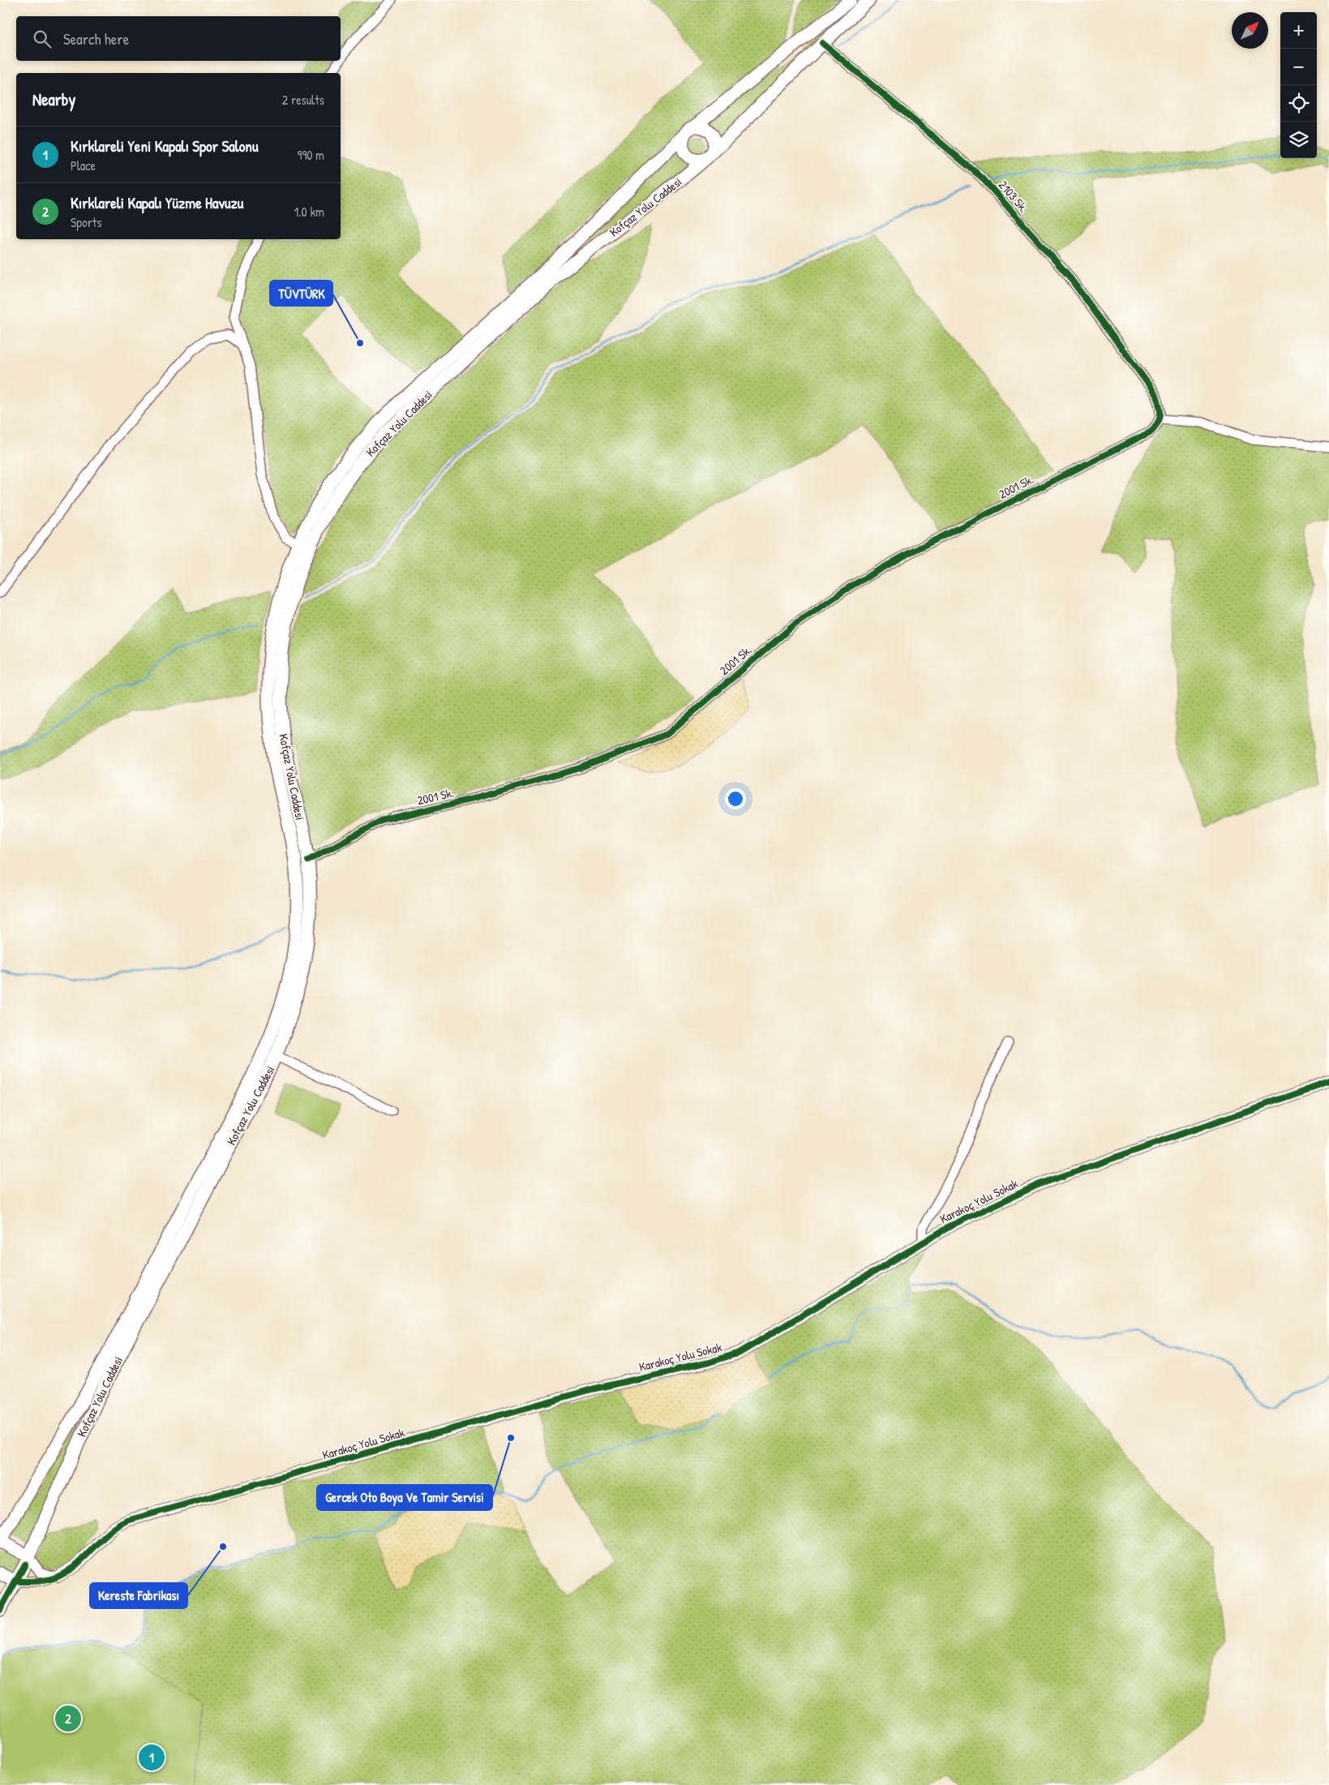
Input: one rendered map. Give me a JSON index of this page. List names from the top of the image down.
{
  "streets": {
    "main road": ["Kofçaz Yolu Caddesi"],
    "street": ["2103 Sk.", "2001 Sk.", "Karakoç Yolu Sokak"]
  },
  "crossings": [
    ["2103 Sk.", "Kofçaz Yolu Caddesi"],
    ["2103 Sk.", "2001 Sk."],
    ["Kofçaz Yolu Caddesi", "2001 Sk."],
    ["Kofçaz Yolu Caddesi", "Karakoç Yolu Sokak"]
  ],
  "places": ["TÜVTÜRK", "Gercek Oto Boya Ve Tamir Servisi", "Kereste Fabrikası"],
  "north": "top right",
  "page": {
    "map_buttons": ["+", "−"],
    "search": "Search here",
    "heading": ["Nearby", "2 results"],
    "list": [
      {
        "mark": "1",
        "name": "Kırklareli Yeni Kapalı Spor Salonu",
        "note": "Place",
        "value": "990 m"
      },
      {
        "mark": "2",
        "name": "Kırklareli Kapalı Yüzme Havuzu",
        "note": "Sports",
        "value": "1.0 km"
      }
    ],
    "pins": ["2", "1"]
  }
}
